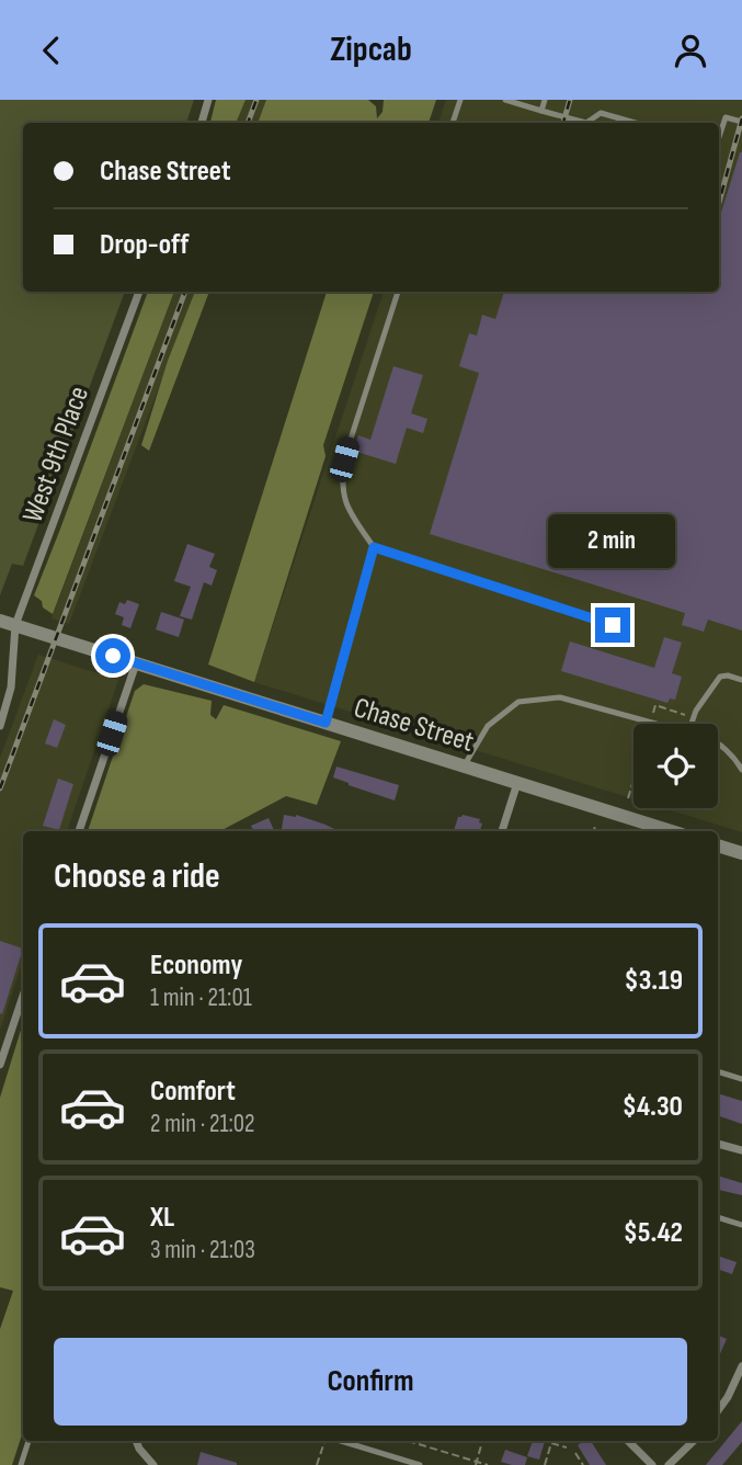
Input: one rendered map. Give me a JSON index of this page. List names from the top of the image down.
{
  "streets": {
    "street": ["West 9th Place", "Chase Street"]
  },
  "crossings": [
    ["West 9th Place", "Chase Street"]
  ],
  "page": {
    "header": "Zipcab",
    "banner": ["Chase Street", "Drop-off"],
    "bubble": "2 min",
    "heading": "Choose a ride",
    "list": [
      {
        "name": "Economy",
        "note": "1 min · 21:01",
        "value": "$3.19"
      },
      {
        "name": "Comfort",
        "note": "2 min · 21:02",
        "value": "$4.30"
      },
      {
        "name": "XL",
        "note": "3 min · 21:03",
        "value": "$5.42"
      }
    ],
    "buttons": "Confirm"
  }
}
